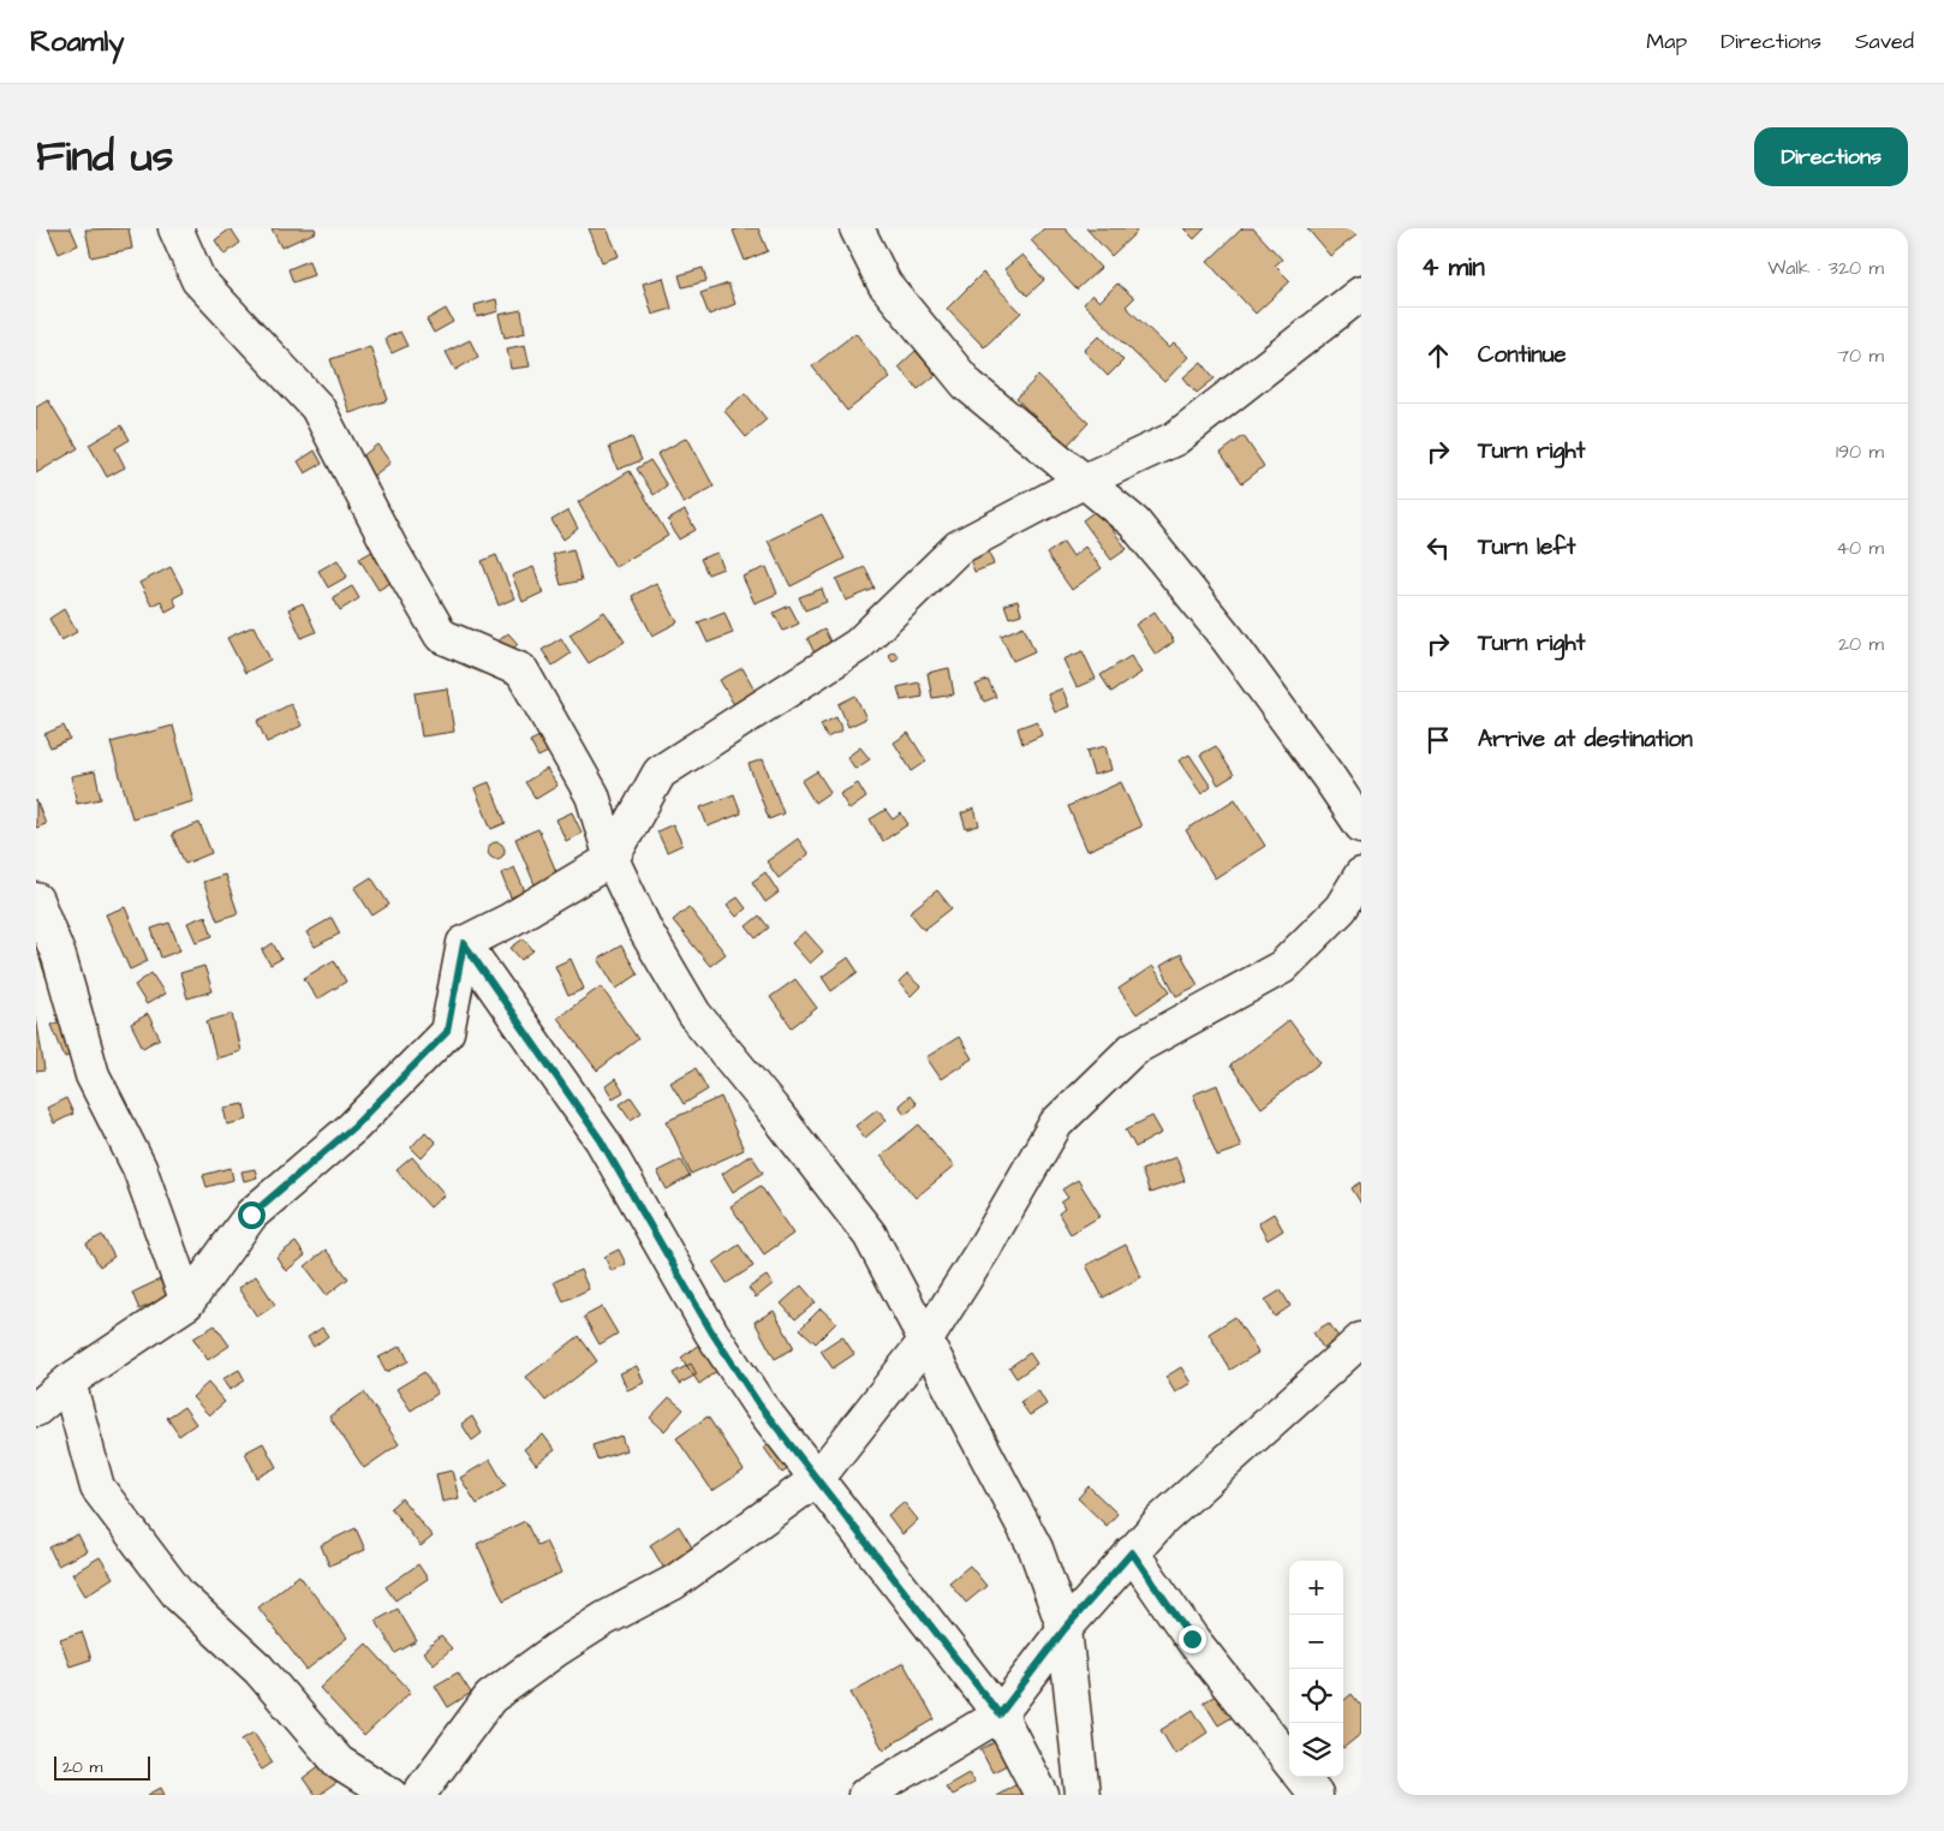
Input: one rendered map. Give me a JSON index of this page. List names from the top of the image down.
{
  "scale_bar": "20 m",
  "page": {
    "header": "Roamly",
    "nav": ["Map", "Directions", "Saved"],
    "title": "Find us",
    "buttons": "Directions",
    "heading": ["4 min", "Walk · 320 m"],
    "list": [
      ["Continue", "70 m"],
      ["Turn right", "190 m"],
      ["Turn left", "40 m"],
      ["Turn right", "20 m"],
      "Arrive at destination"
    ],
    "map_buttons": ["+", "−"],
    "scale": "20 m"
  }
}
